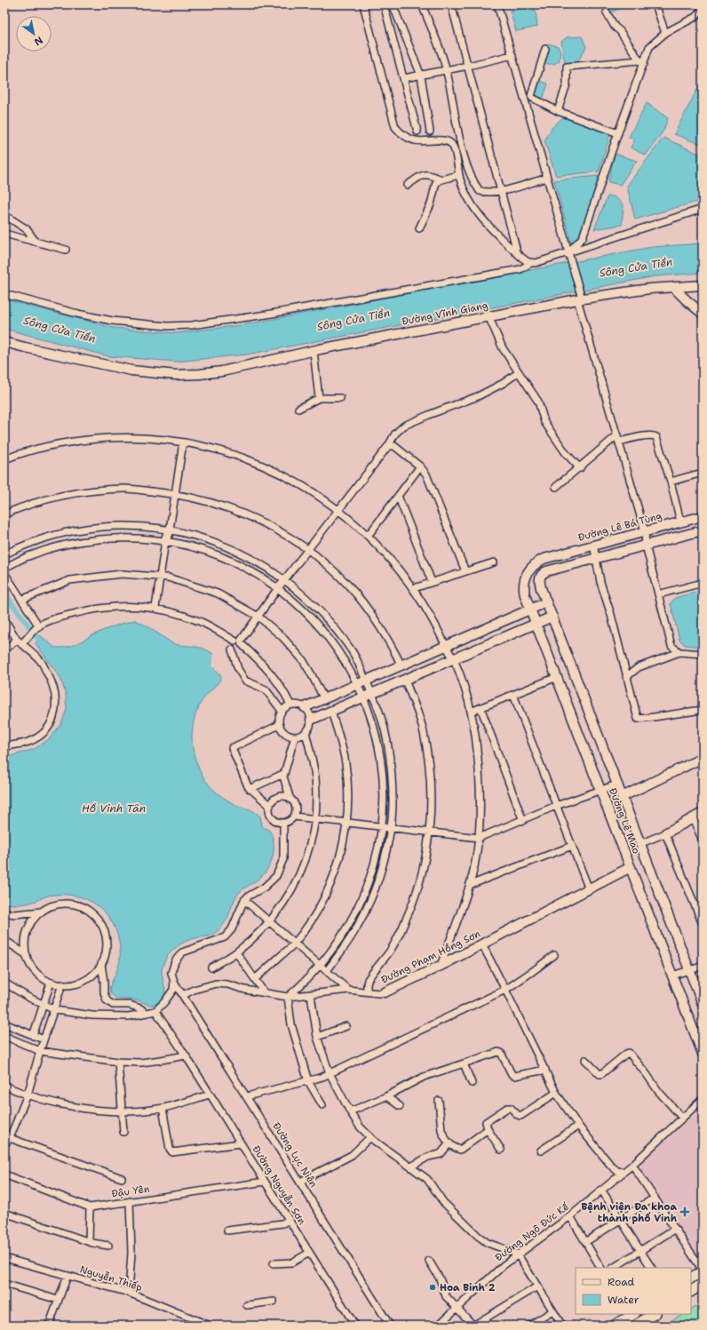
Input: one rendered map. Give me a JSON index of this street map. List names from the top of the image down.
{
  "streets": {
    "street": [
      "Đường Vĩnh Giang",
      "Đường Lê Bá Tùng",
      "Đường Lê Mao",
      "Đường Phạm Hồng Sơn",
      "Đường Lục Niên",
      "Đường Nguyễn Sơn",
      "Đậu Yên",
      "Đường Ngô Đức Kế",
      "Nguyễn Thiếp"
    ]
  },
  "crossings": [
    ["Đường Lê Bá Tùng", "Đường Lê Mao"],
    ["Đường Lê Mao", "Đường Phạm Hồng Sơn"],
    ["Đường Phạm Hồng Sơn", "Đường Lục Niên"],
    ["Đường Nguyễn Sơn", "Đậu Yên"]
  ],
  "water": ["Sông Cửa Tiền", "Hồ Vinh Tân"],
  "places": {
    "health": ["Bệnh viện Đa khoa thành phố Vinh"],
    "other": ["Hoa Binh 2"]
  },
  "legend": ["Road", "Water"],
  "north": "bottom right"
}
